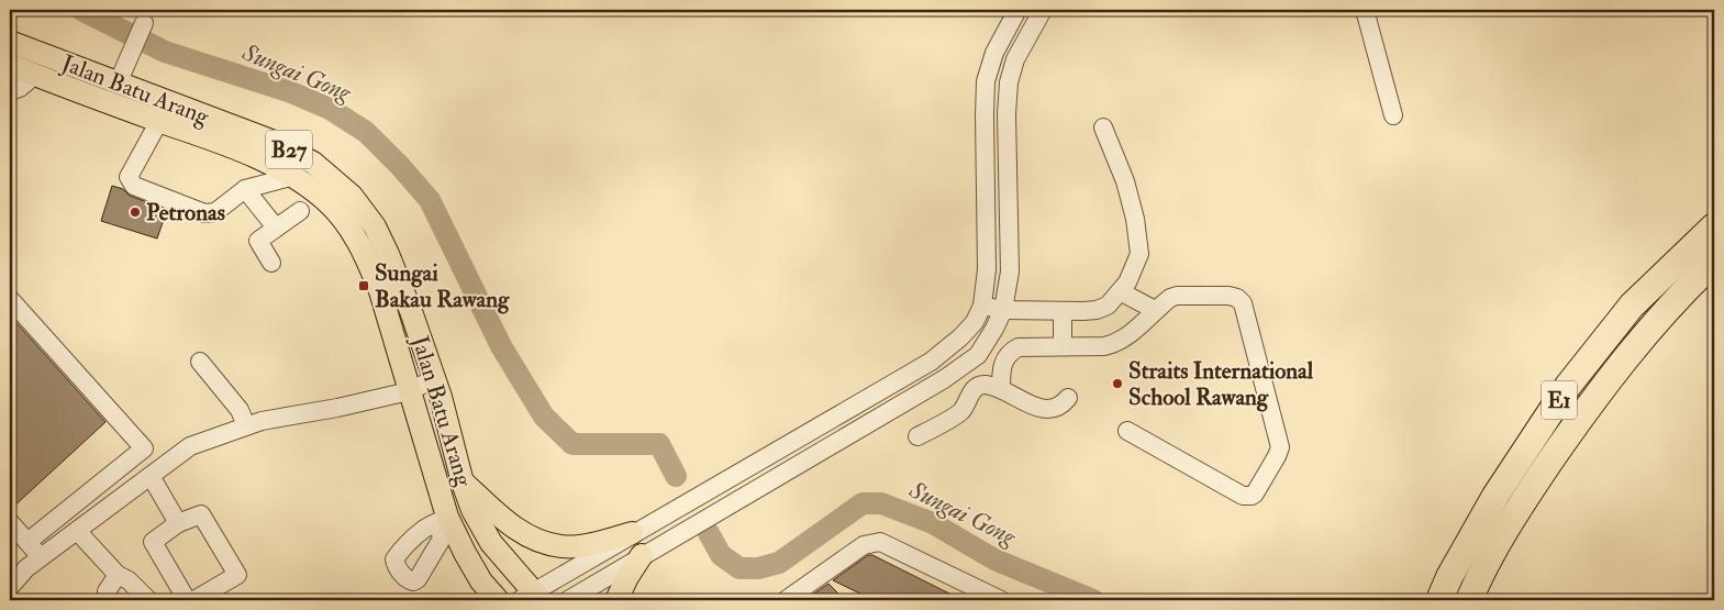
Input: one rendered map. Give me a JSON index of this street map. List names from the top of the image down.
{
  "streets": {
    "highway": ["E1"],
    "main road": ["Jalan Batu Arang", "B27"]
  },
  "water": ["Sungai Gong"],
  "places": {
    "other": ["Petronas", "Straits International School Rawang"],
    "transit": ["Sungai Bakau Rawang"]
  }
}
